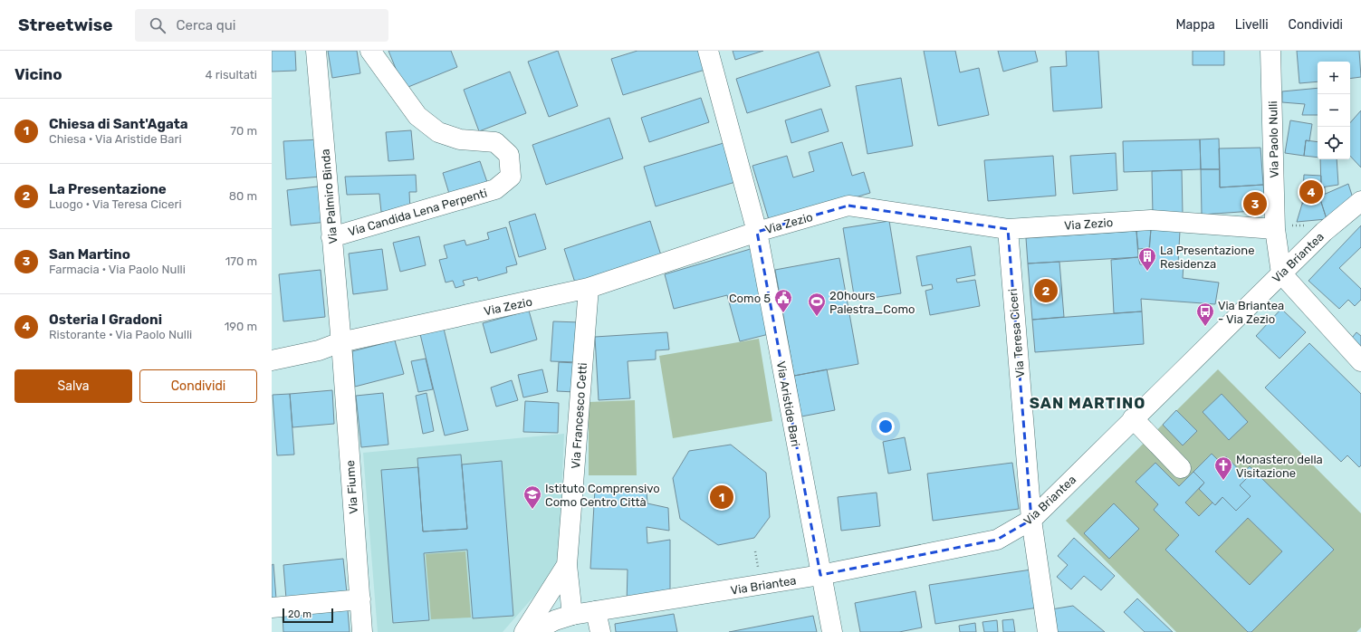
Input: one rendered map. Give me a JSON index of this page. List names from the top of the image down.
{
  "streets": {
    "street": [
      "Via Paolo Nulli",
      "Via Palmiro Binda",
      "Via Candida Lena Perpenti",
      "Via Zezio",
      "Via Briantea",
      "Via Teresa Ciceri",
      "Via Aristide Bari",
      "Via Francesco Cetti",
      "Via Fiume"
    ]
  },
  "crossings": [
    ["Via Paolo Nulli", "Via Zezio"],
    ["Via Palmiro Binda", "Via Candida Lena Perpenti"],
    ["Via Palmiro Binda", "Via Zezio"],
    ["Via Palmiro Binda", "Via Fiume"],
    ["Via Zezio", "Via Teresa Ciceri"],
    ["Via Zezio", "Via Aristide Bari"],
    ["Via Zezio", "Via Francesco Cetti"],
    ["Via Zezio", "Via Fiume"],
    ["Via Briantea", "Via Teresa Ciceri"],
    ["Via Briantea", "Via Aristide Bari"],
    ["Via Briantea", "Via Francesco Cetti"]
  ],
  "districts": ["SAN MARTINO"],
  "places": {
    "building": ["La Presentazione Residenza"],
    "public building": ["Como 5"],
    "sports": ["20hours Palestra_Como"],
    "bus stop": ["Via Briantea - Via Zezio"],
    "church": ["Monastero della Visitazione"],
    "school or university": ["Istituto Comprensivo Como Centro Città"]
  },
  "scale_bar": "20 m",
  "page": {
    "header": "Streetwise",
    "search": "Cerca qui",
    "nav": ["Mappa", "Livelli", "Condividi"],
    "heading": ["Vicino", "4 risultati"],
    "map_buttons": ["+", "−"],
    "list": [
      {
        "mark": "1",
        "name": "Chiesa di Sant'Agata",
        "note": "Chiesa · Via Aristide Bari",
        "value": "70 m"
      },
      {
        "mark": "2",
        "name": "La Presentazione",
        "note": "Luogo · Via Teresa Ciceri",
        "value": "80 m"
      },
      {
        "mark": "3",
        "name": "San Martino",
        "note": "Farmacia · Via Paolo Nulli",
        "value": "170 m"
      },
      {
        "mark": "4",
        "name": "Osteria I Gradoni",
        "note": "Ristorante · Via Paolo Nulli",
        "value": "190 m"
      }
    ],
    "pins": [
      "4",
      "3",
      "2",
      "1"
    ],
    "buttons": ["Salva", "Condividi"],
    "scale": "20 m"
  }
}
